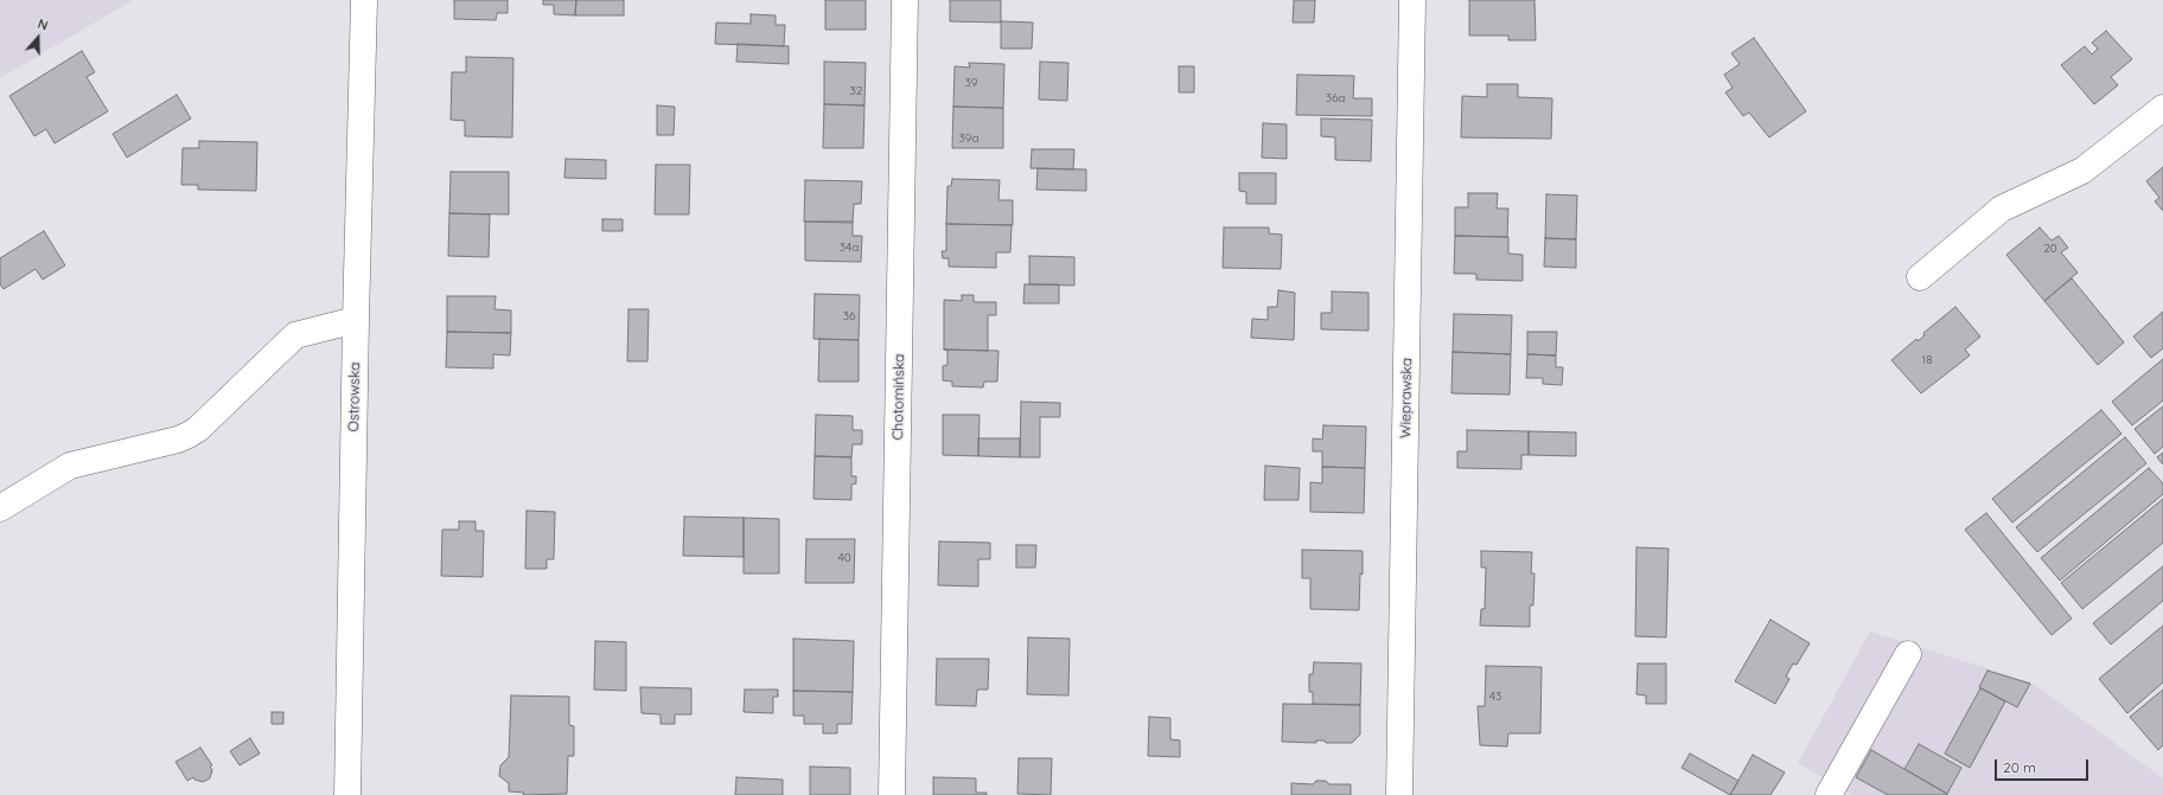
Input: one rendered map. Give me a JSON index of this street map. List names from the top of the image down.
{
  "streets": {
    "street": ["Ostrowska", "Chotomińska", "Wieprawska"]
  },
  "house_numbers": [
    "39",
    "32",
    "36a",
    "39a",
    "34a",
    "20",
    "36",
    "18",
    "40",
    "43"
  ],
  "scale_bar": "20 m",
  "north": "top"
}
